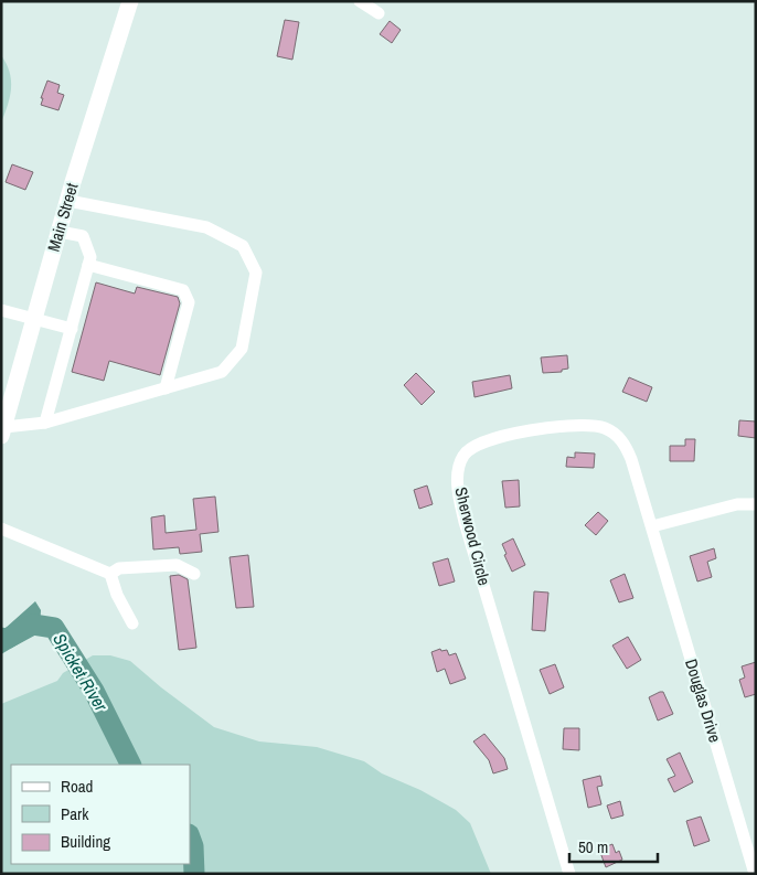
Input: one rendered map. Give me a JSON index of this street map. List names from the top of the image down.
{
  "streets": {
    "main road": ["Main Street"],
    "street": ["Sherwood Circle", "Douglas Drive"]
  },
  "crossings": [
    ["Sherwood Circle", "Douglas Drive"]
  ],
  "water": ["Spicket River"],
  "legend": ["Road", "Park", "Building"],
  "scale_bar": "50 m"
}
